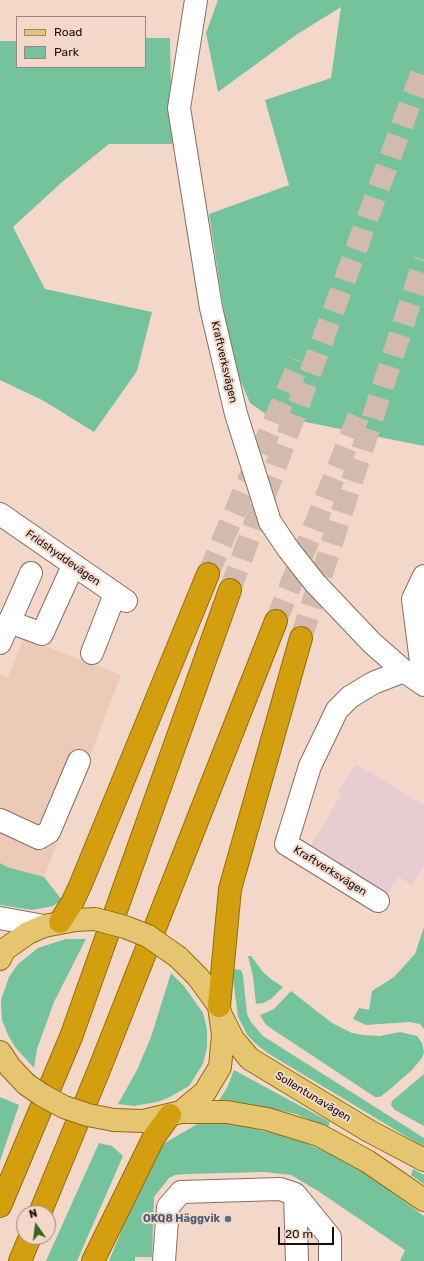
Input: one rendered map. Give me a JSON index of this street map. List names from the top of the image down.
{
  "streets": {
    "main road": ["Sollentunavägen"],
    "street": ["Kraftverksvägen", "Fridshyddevägen"]
  },
  "places": ["OKQ8 Häggvik"],
  "legend": ["Road", "Park"],
  "scale_bar": "20 m",
  "north": "top"
}
